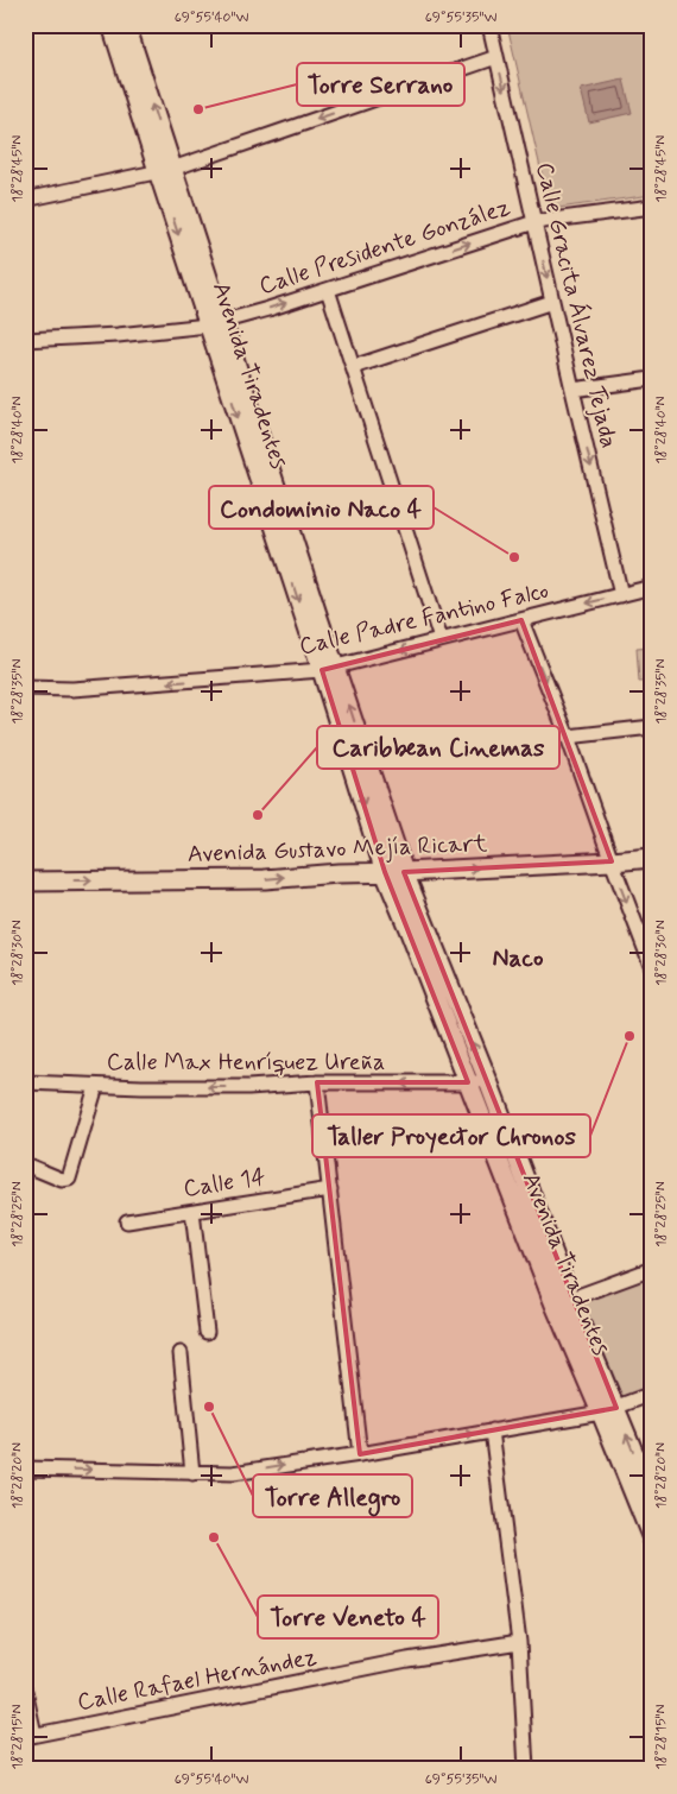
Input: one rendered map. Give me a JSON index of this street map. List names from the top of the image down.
{
  "streets": {
    "main road": ["Avenida Tiradentes", "Avenida Gustavo Mejía Ricart"],
    "street": [
      "Calle Presidente González",
      "Calle Gracita Álvarez Tejada",
      "Calle Padre Fantino Falco",
      "Calle Max Henríquez Ureña",
      "Calle 14",
      "Calle Rafael Hernández"
    ]
  },
  "crossings": [
    ["Calle Presidente González", "Calle Gracita Álvarez Tejada"],
    ["Calle Presidente González", "Avenida Tiradentes"],
    ["Calle Gracita Álvarez Tejada", "Calle Padre Fantino Falco"],
    ["Avenida Tiradentes", "Calle Padre Fantino Falco"],
    ["Avenida Tiradentes", "Avenida Gustavo Mejía Ricart"],
    ["Avenida Tiradentes", "Calle Max Henríquez Ureña"]
  ],
  "one_way": [
    "Calle Gracita Álvarez Tejada",
    "Calle Padre Fantino Falco",
    "Avenida Gustavo Mejía Ricart",
    "Calle Max Henríquez Ureña"
  ],
  "districts": ["Naco"],
  "places": [
    "Torre Serrano",
    "Condominio Naco 4",
    "Caribbean Cinemas",
    "Taller Proyector Chronos",
    "Torre Allegro",
    "Torre Veneto 4"
  ],
  "coordinates": [
    "69°55'40\"W",
    "69°55'35\"W",
    "18°28'45\"N",
    "18°28'40\"N",
    "18°28'35\"N",
    "18°28'30\"N",
    "18°28'25\"N",
    "18°28'20\"N",
    "18°28'15\"N"
  ]
}
